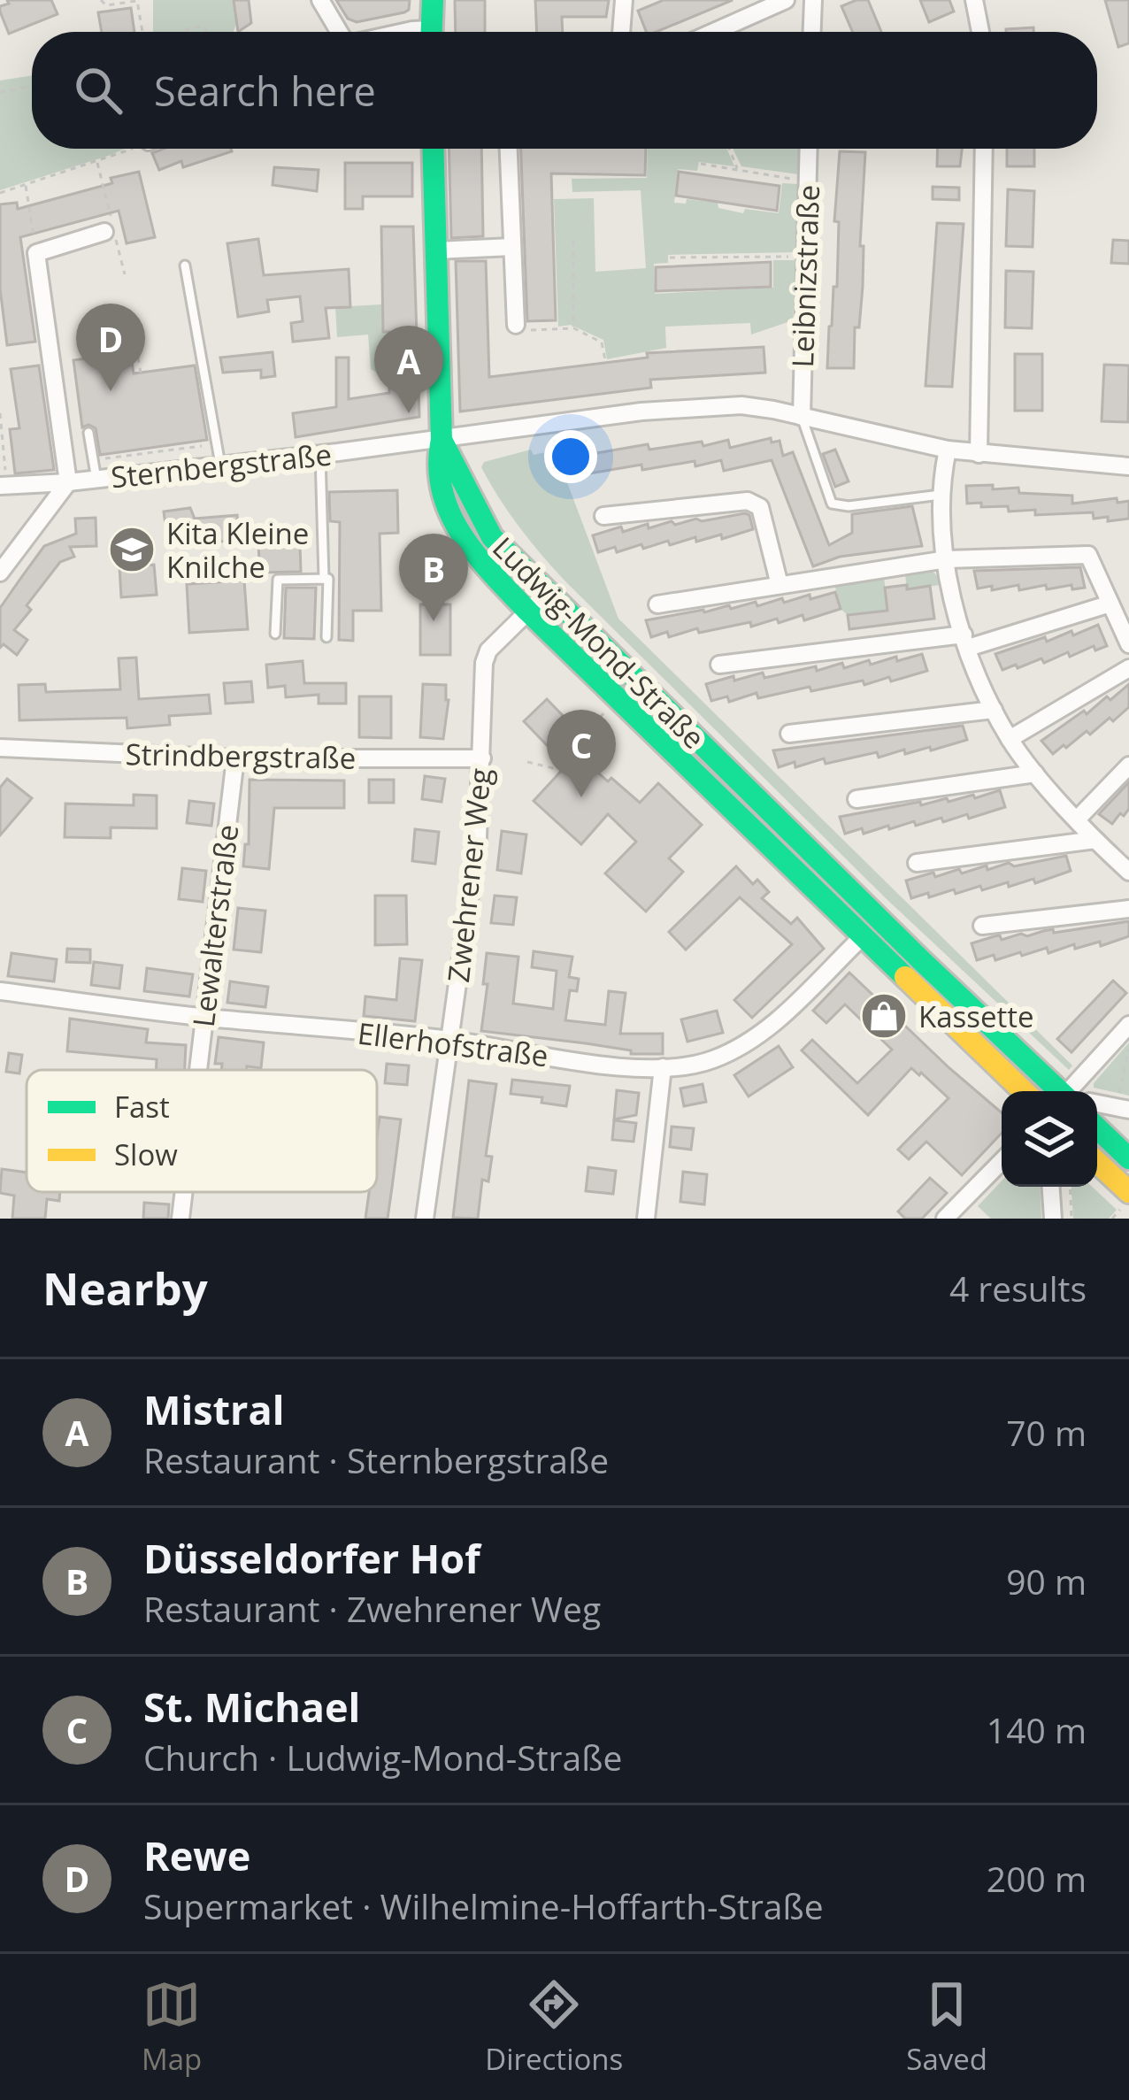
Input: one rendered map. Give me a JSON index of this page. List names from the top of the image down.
{
  "streets": {
    "main road": ["Ludwig-Mond-Straße"],
    "street": [
      "Leibnizstraße",
      "Sternbergstraße",
      "Strindbergstraße",
      "Zwehrener Weg",
      "Lewalterstraße",
      "Ellerhofstraße"
    ]
  },
  "crossings": [
    ["Leibnizstraße", "Sternbergstraße"],
    ["Sternbergstraße", "Ludwig-Mond-Straße"],
    ["Ludwig-Mond-Straße", "Zwehrener Weg"],
    ["Ludwig-Mond-Straße", "Ellerhofstraße"],
    ["Strindbergstraße", "Zwehrener Weg"],
    ["Strindbergstraße", "Lewalterstraße"],
    ["Zwehrener Weg", "Ellerhofstraße"],
    ["Lewalterstraße", "Ellerhofstraße"]
  ],
  "places": {
    "school or university": ["Kita Kleine Knilche"],
    "shop": ["Kassette"]
  },
  "legend": ["Fast", "Slow"],
  "page": {
    "search": "Search here",
    "pins": [
      "D",
      "A",
      "B",
      "C"
    ],
    "heading": ["Nearby", "4 results"],
    "list": [
      {
        "mark": "A",
        "name": "Mistral",
        "note": "Restaurant · Sternbergstraße",
        "value": "70 m"
      },
      {
        "mark": "B",
        "name": "Düsseldorfer Hof",
        "note": "Restaurant · Zwehrener Weg",
        "value": "90 m"
      },
      {
        "mark": "C",
        "name": "St. Michael",
        "note": "Church · Ludwig-Mond-Straße",
        "value": "140 m"
      },
      {
        "mark": "D",
        "name": "Rewe",
        "note": "Supermarket · Wilhelmine-Hoffarth-Straße",
        "value": "200 m"
      }
    ],
    "nav": ["Map", "Directions", "Saved"]
  }
}
